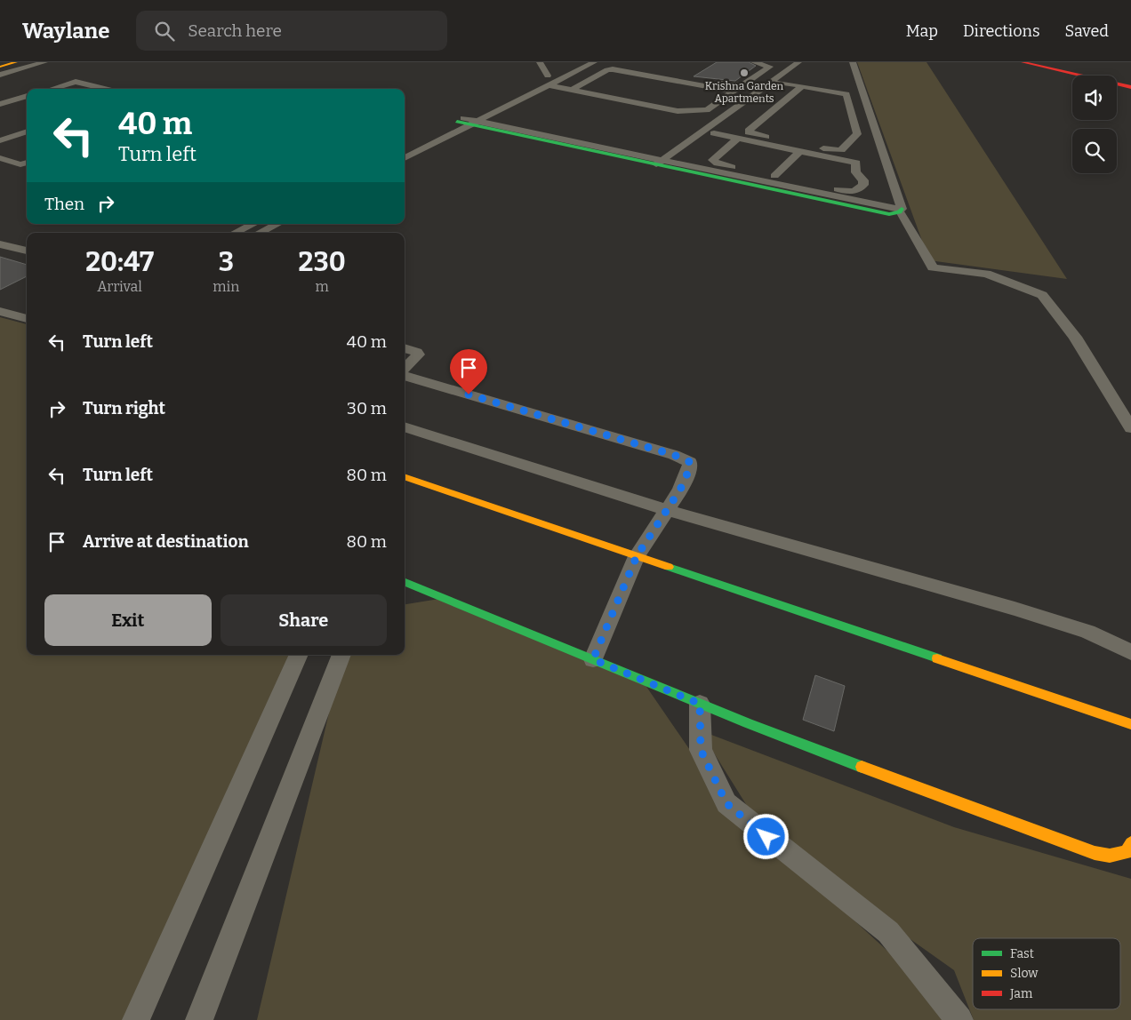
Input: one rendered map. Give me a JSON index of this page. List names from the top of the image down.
{
  "places": ["Krishna Garden Apartments"],
  "legend": ["Fast", "Slow", "Jam"],
  "page": {
    "header": "Waylane",
    "search": "Search here",
    "nav": ["Map", "Directions", "Saved"],
    "turn": ["40 m", "Turn left"],
    "then": "Then",
    "eta": [
      "20:47",
      "Arrival",
      "3",
      "min",
      "230",
      "m"
    ],
    "list": [
      {
        "name": "Turn left",
        "value": "40 m"
      },
      {
        "name": "Turn right",
        "value": "30 m"
      },
      {
        "name": "Turn left",
        "value": "80 m"
      },
      {
        "name": "Arrive at destination",
        "value": "80 m"
      }
    ],
    "buttons": ["Exit", "Share"]
  }
}
